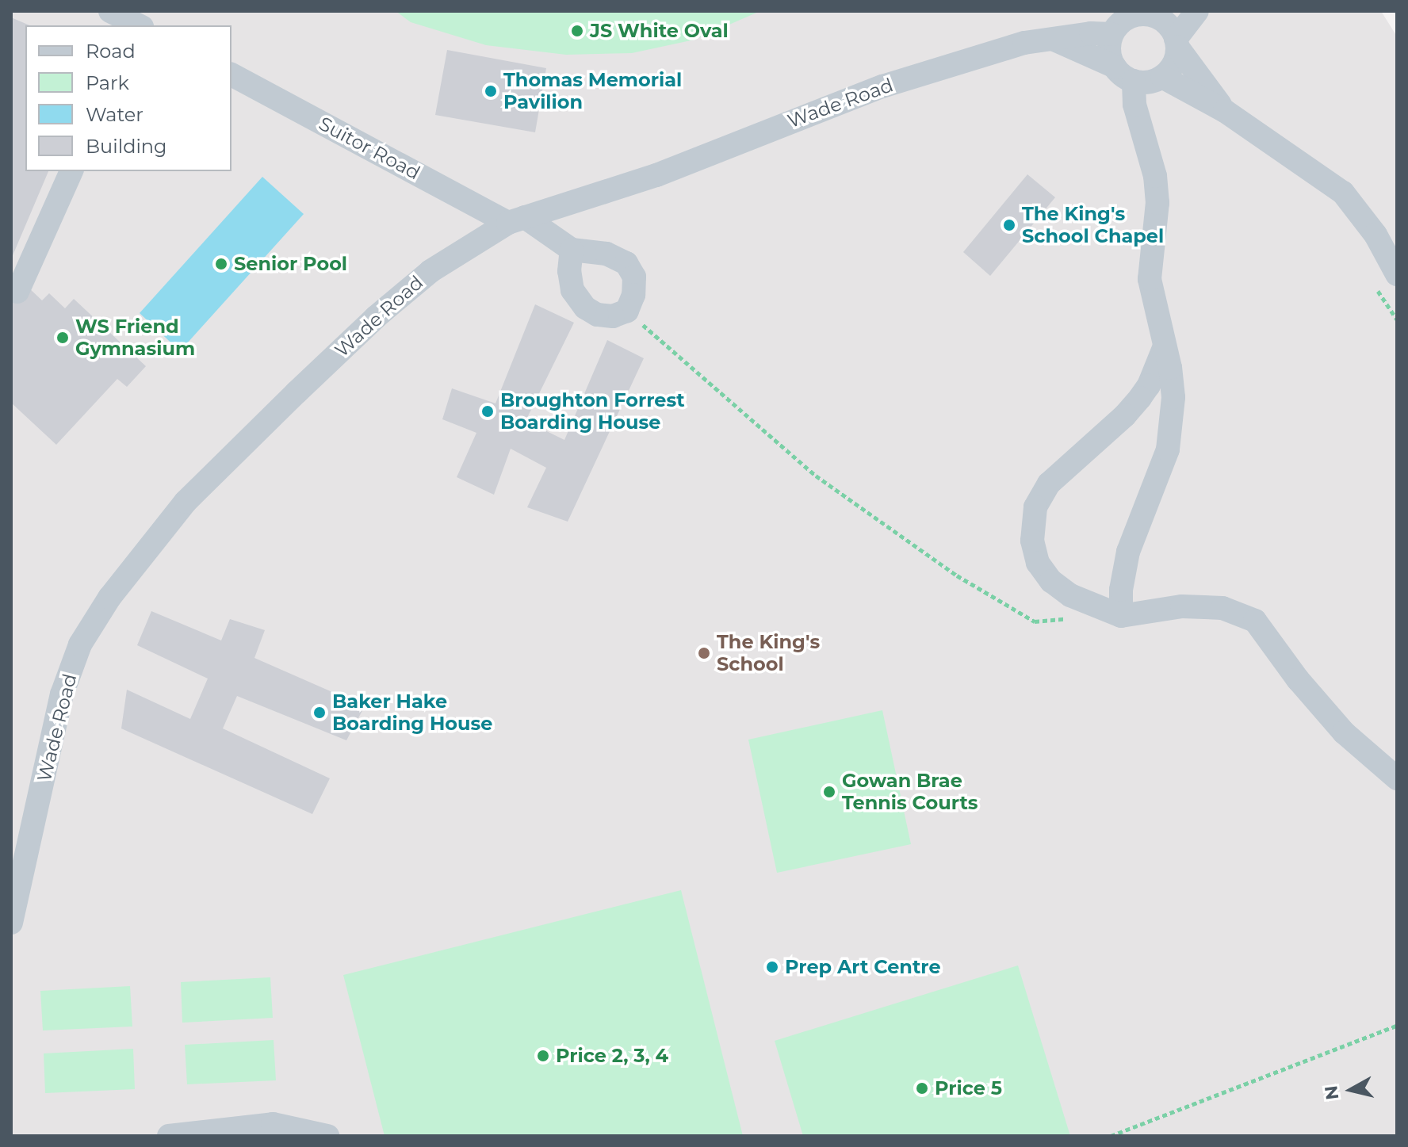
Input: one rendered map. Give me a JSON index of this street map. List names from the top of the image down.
{
  "streets": {
    "street": ["Wade Road", "Suitor Road"]
  },
  "crossings": [
    ["Wade Road", "Suitor Road"]
  ],
  "places": [
    "JS White Oval",
    "Thomas Memorial Pavilion",
    "The King's School Chapel",
    "Senior Pool",
    "WS Friend Gymnasium",
    "Broughton Forrest Boarding House",
    "The King's School",
    "Baker Hake Boarding House",
    "Gowan Brae Tennis Courts",
    "Prep Art Centre",
    "Price 2, 3, 4",
    "Price 5"
  ],
  "legend": [
    "Road",
    "Park",
    "Water",
    "Building"
  ],
  "north": "left"
}
